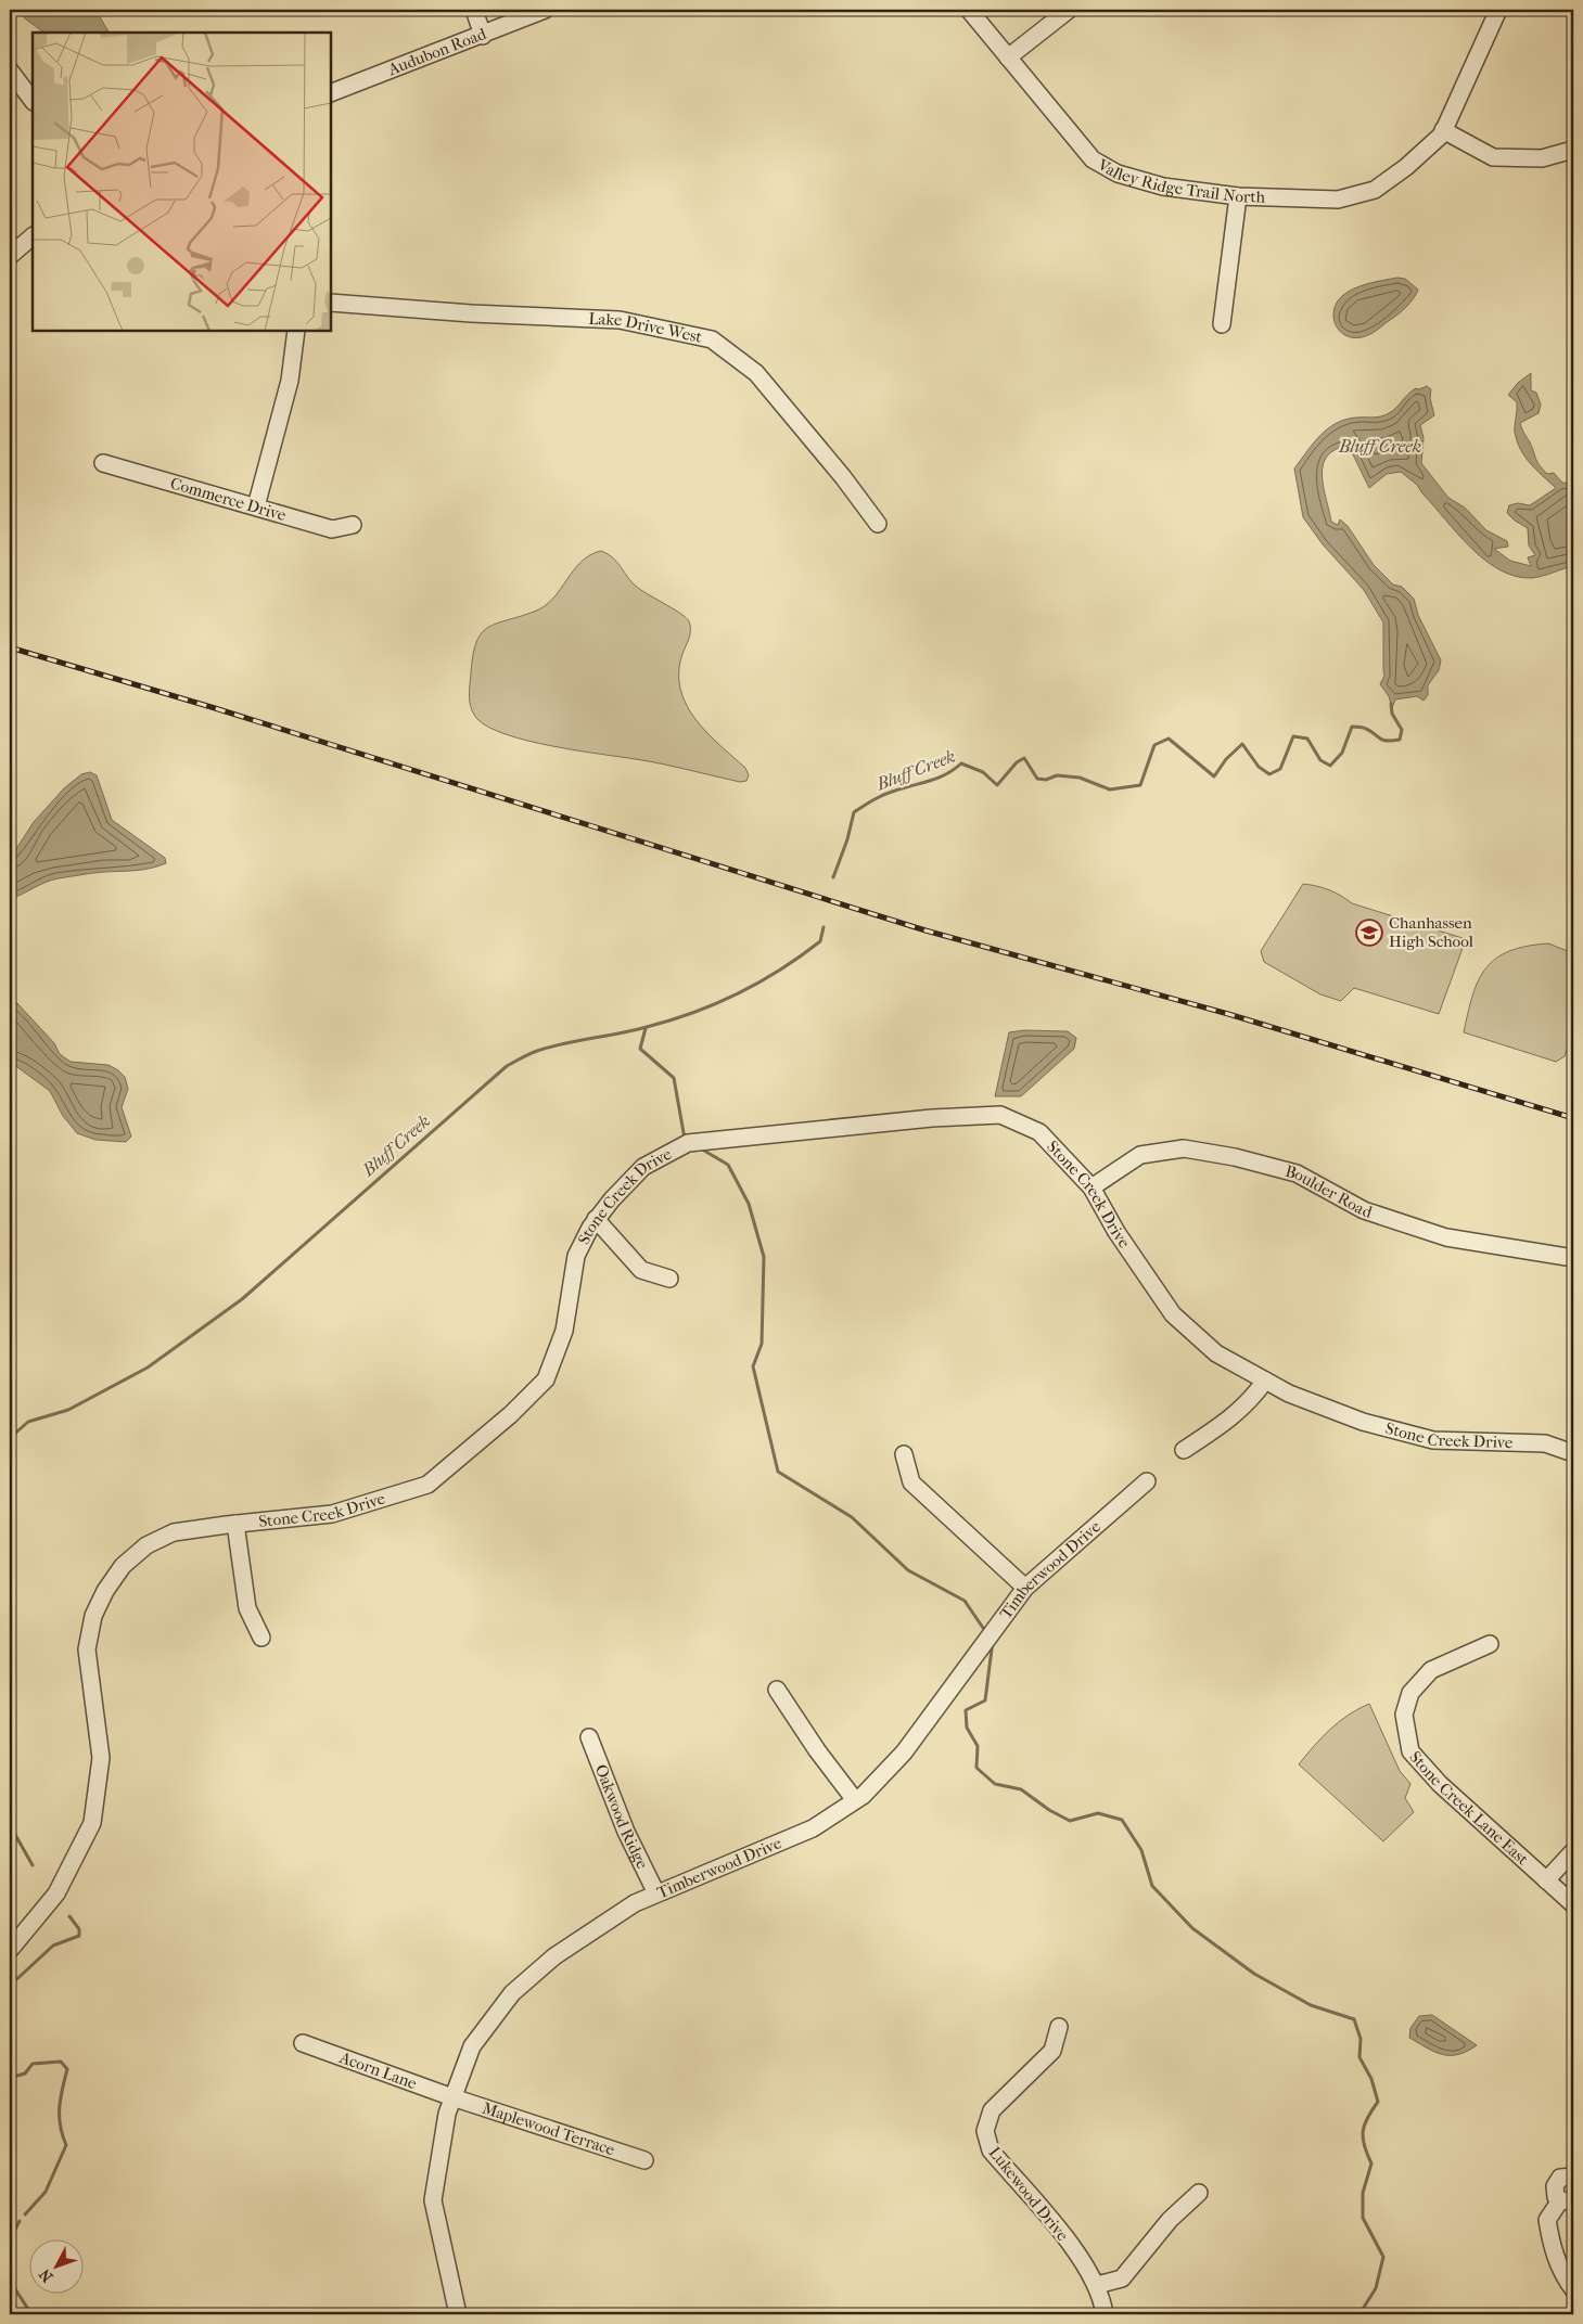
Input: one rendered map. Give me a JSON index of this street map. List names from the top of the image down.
{
  "streets": {
    "street": [
      "Audubon Road",
      "Valley Ridge Trail North",
      "Lake Drive West",
      "Commerce Drive",
      "Boulder Road",
      "Stone Creek Drive",
      "Timberwood Drive",
      "Stone Creek Lane East",
      "Oakwood Ridge",
      "Acorn Lane",
      "Maplewood Terrace",
      "Lukewood Drive"
    ]
  },
  "crossings": [
    ["Boulder Road", "Stone Creek Drive"],
    ["Timberwood Drive", "Oakwood Ridge"],
    ["Timberwood Drive", "Acorn Lane"],
    ["Timberwood Drive", "Maplewood Terrace"],
    ["Acorn Lane", "Maplewood Terrace"]
  ],
  "water": ["Bluff Creek"],
  "places": {
    "school or university": ["Chanhassen High School"]
  },
  "north": "bottom left"
}
